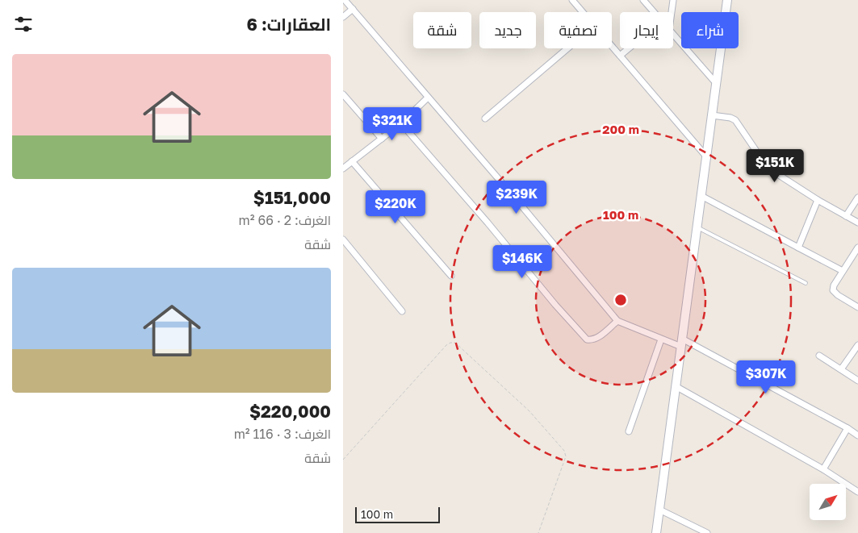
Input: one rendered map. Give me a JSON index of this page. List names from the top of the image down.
{
  "scale_bar": "100 m",
  "north": "top right",
  "page": {
    "heading": "العقارات: 6",
    "chip": [
      "شراء",
      "إيجار",
      "تصفية",
      "جديد",
      "شقة"
    ],
    "list": [
      {
        "name": "$151,000",
        "note": "الغرف: 2 · 66 m² · شقة"
      },
      {
        "name": "$220,000",
        "note": "الغرف: 3 · 116 m² · شقة"
      }
    ],
    "price": [
      "$321K",
      "$151K",
      "$239K",
      "$220K",
      "$146K",
      "$307K"
    ],
    "scale": "100 m"
  },
  "rings": ["200 m", "100 m"]
}
